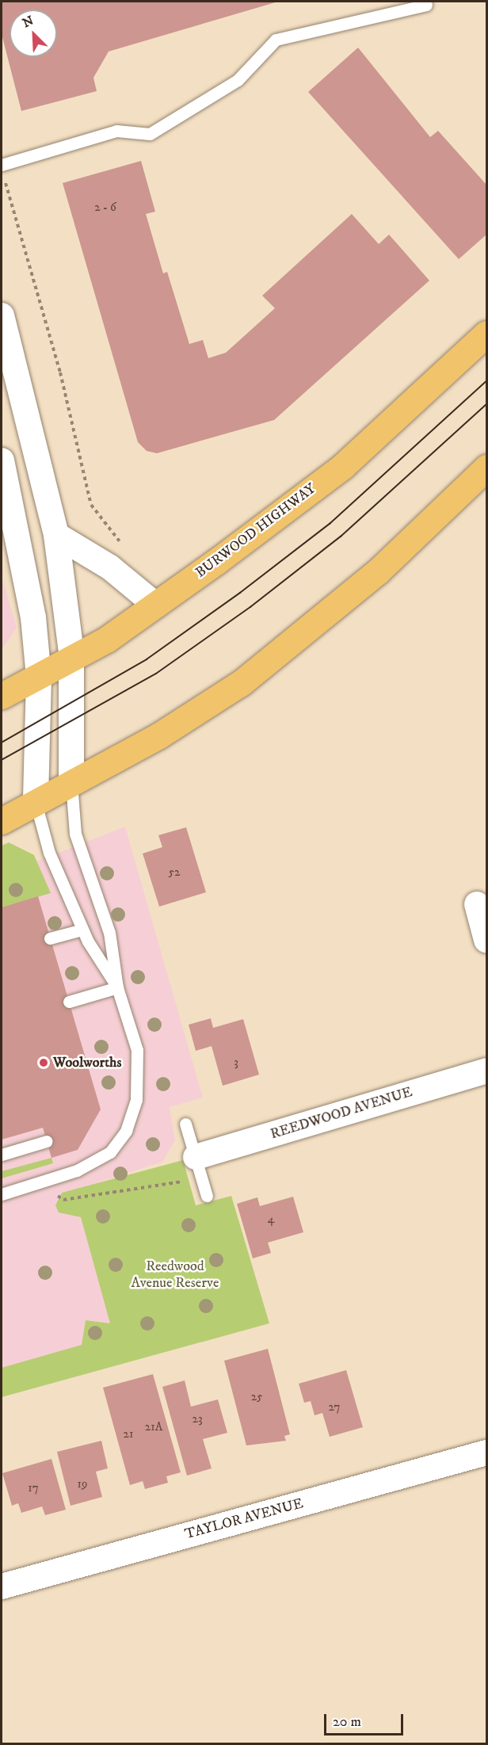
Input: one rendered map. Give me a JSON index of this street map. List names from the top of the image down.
{
  "streets": {
    "highway": ["BURWOOD HIGHWAY"],
    "street": ["REEDWOOD AVENUE", "TAYLOR AVENUE"]
  },
  "parks": ["Reedwood Avenue Reserve"],
  "places": ["Woolworths"],
  "house_numbers": [
    "2 - 6",
    "52",
    "3",
    "4",
    "25",
    "27",
    "23",
    "21A",
    "21",
    "19",
    "17"
  ],
  "scale_bar": "20 m",
  "north": "top left"
}
